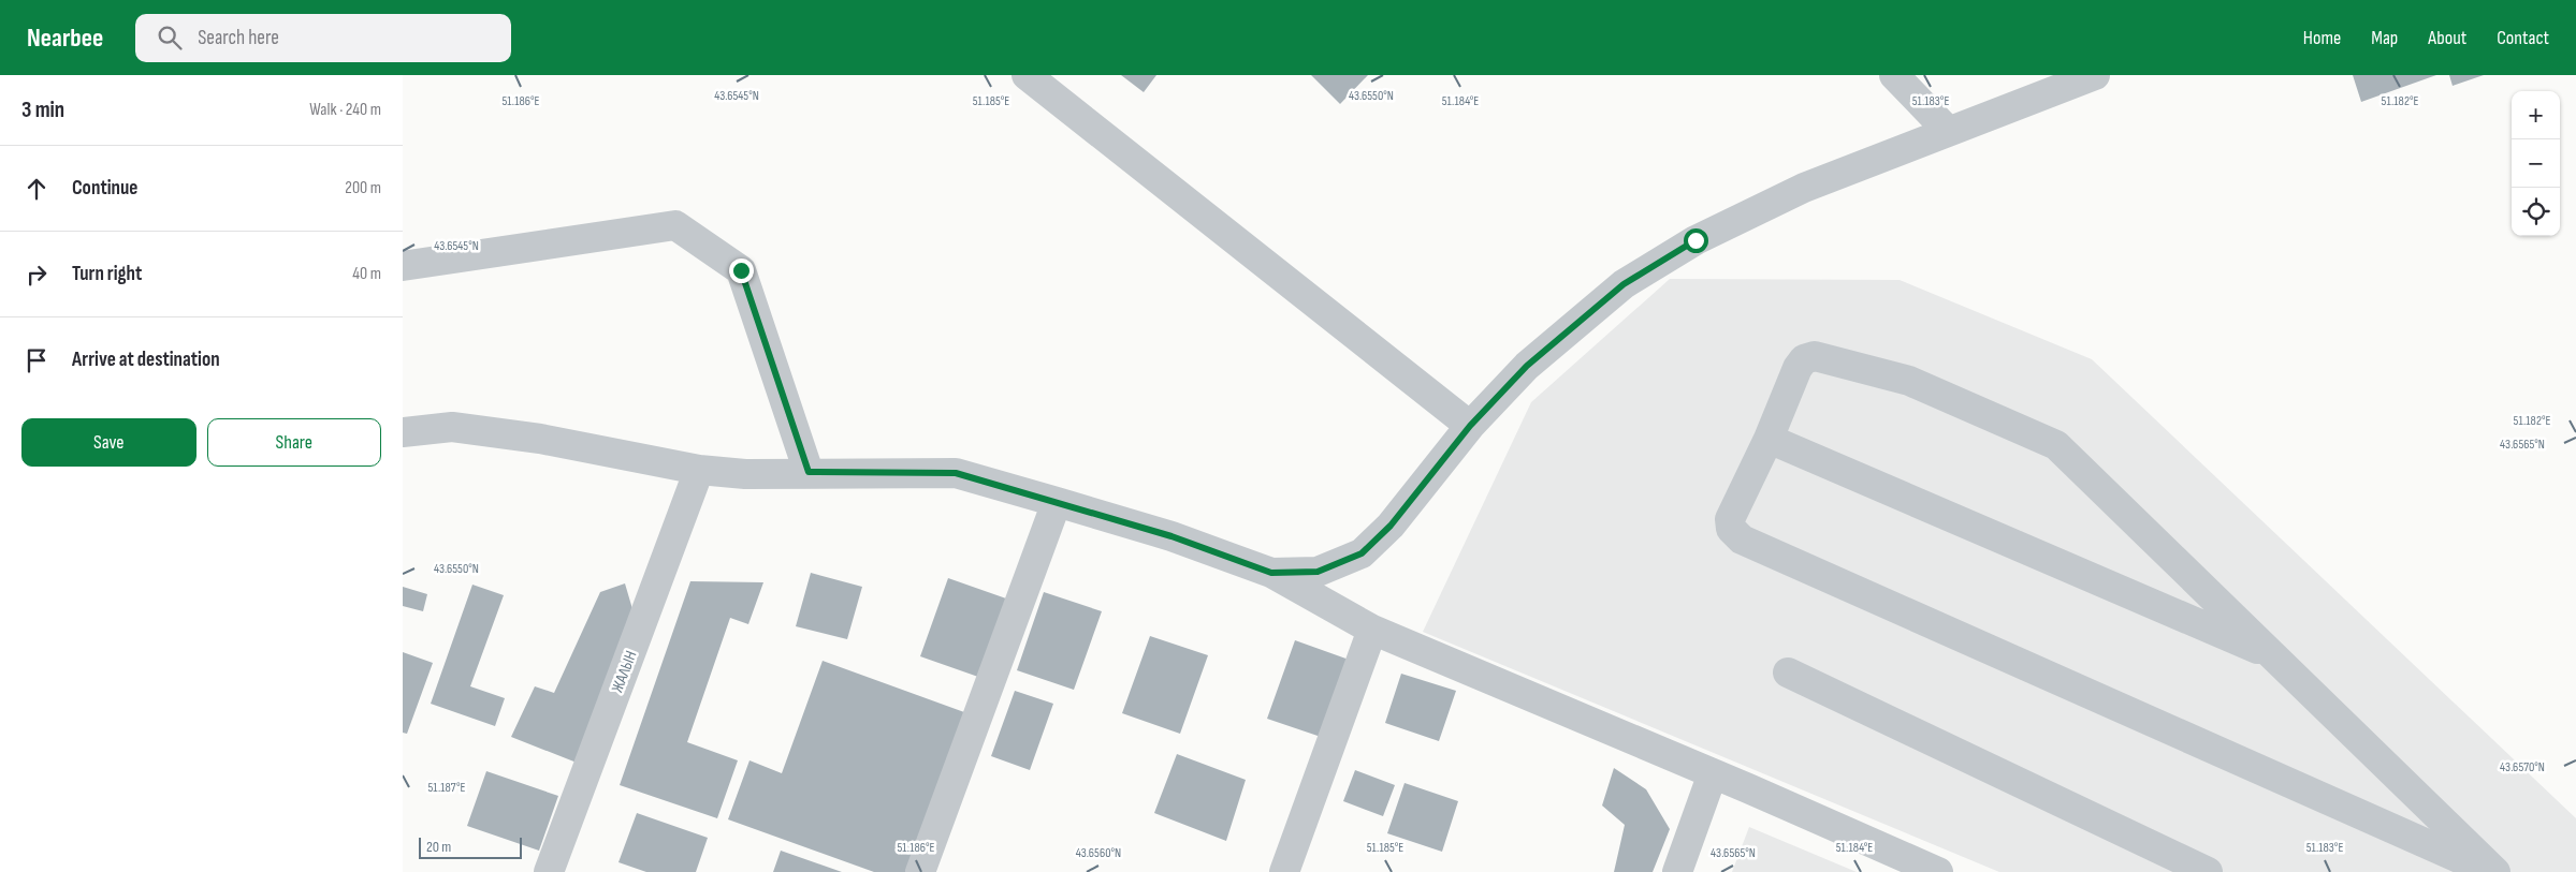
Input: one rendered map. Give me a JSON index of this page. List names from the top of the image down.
{
  "streets": {
    "street": ["ЖАЛЫН"]
  },
  "scale_bar": "20 m",
  "page": {
    "header": "Nearbee",
    "search": "Search here",
    "nav": [
      "Home",
      "Map",
      "About",
      "Contact"
    ],
    "heading": ["3 min", "Walk · 240 m"],
    "map_buttons": ["+", "−"],
    "list": [
      ["Continue", "200 m"],
      ["Turn right", "40 m"],
      "Arrive at destination"
    ],
    "buttons": ["Save", "Share"],
    "scale": "20 m"
  },
  "coordinates": [
    "43.6545°N",
    "43.6550°N",
    "51.186°E",
    "51.185°E",
    "51.184°E",
    "51.183°E",
    "51.182°E",
    "43.6565°N",
    "43.6570°N",
    "51.187°E",
    "43.6560°N"
  ]
}
